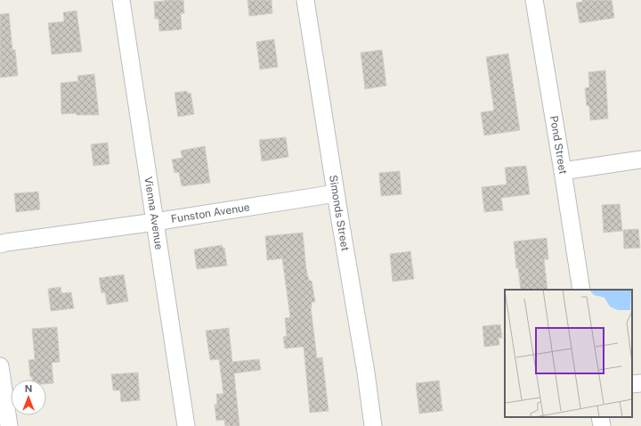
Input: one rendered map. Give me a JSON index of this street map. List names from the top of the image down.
{
  "streets": {
    "street": [
      "Pond Street",
      "Vienna Avenue",
      "Funston Avenue",
      "Simonds Street"
    ]
  },
  "crossings": [
    ["Vienna Avenue", "Funston Avenue"],
    ["Funston Avenue", "Simonds Street"]
  ],
  "north": "top"
}
